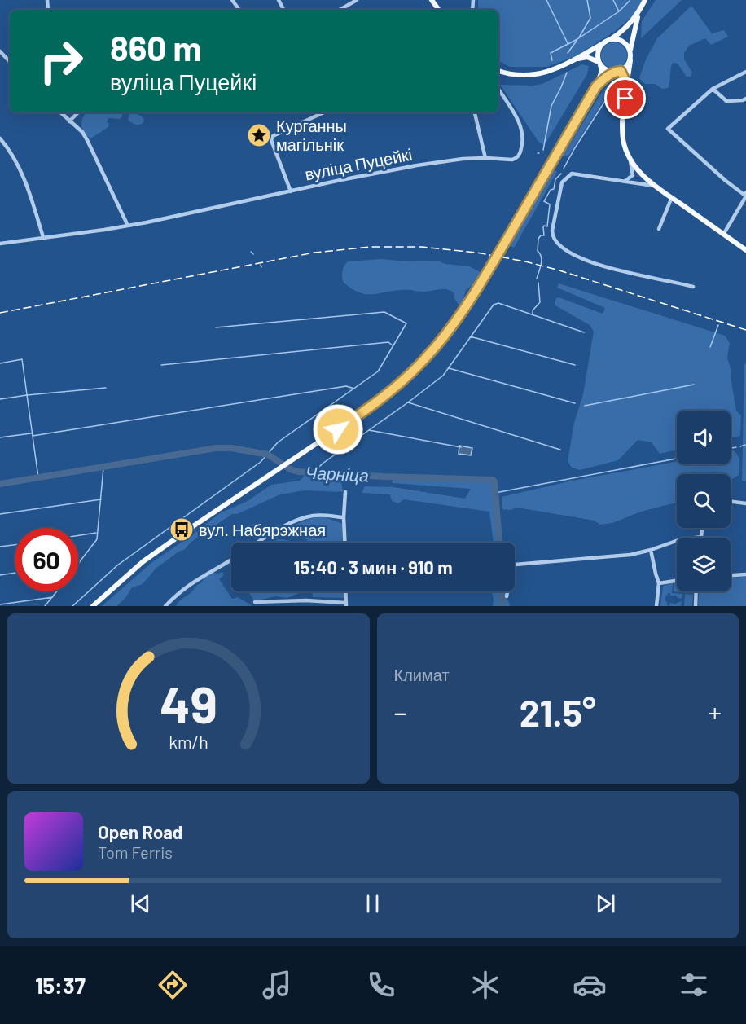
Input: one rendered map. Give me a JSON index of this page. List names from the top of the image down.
{
  "streets": {
    "street": ["вуліца Пуцейкі"]
  },
  "water": ["Чарніца"],
  "places": {
    "place": ["Курганны магільнік"],
    "bus stop": ["вул. Набярэжная"]
  },
  "page": {
    "turn": ["860 m", "вуліца Пуцейкі"],
    "limit": "60",
    "trip": "15:40 · 3 мин · 910 m",
    "tile": "Климат",
    "heat": ["−", "21.5°", "+"],
    "song": ["Open Road", "Tom Ferris"],
    "tabs": "15:37",
    "gauge": ["49", "km/h"]
  }
}
